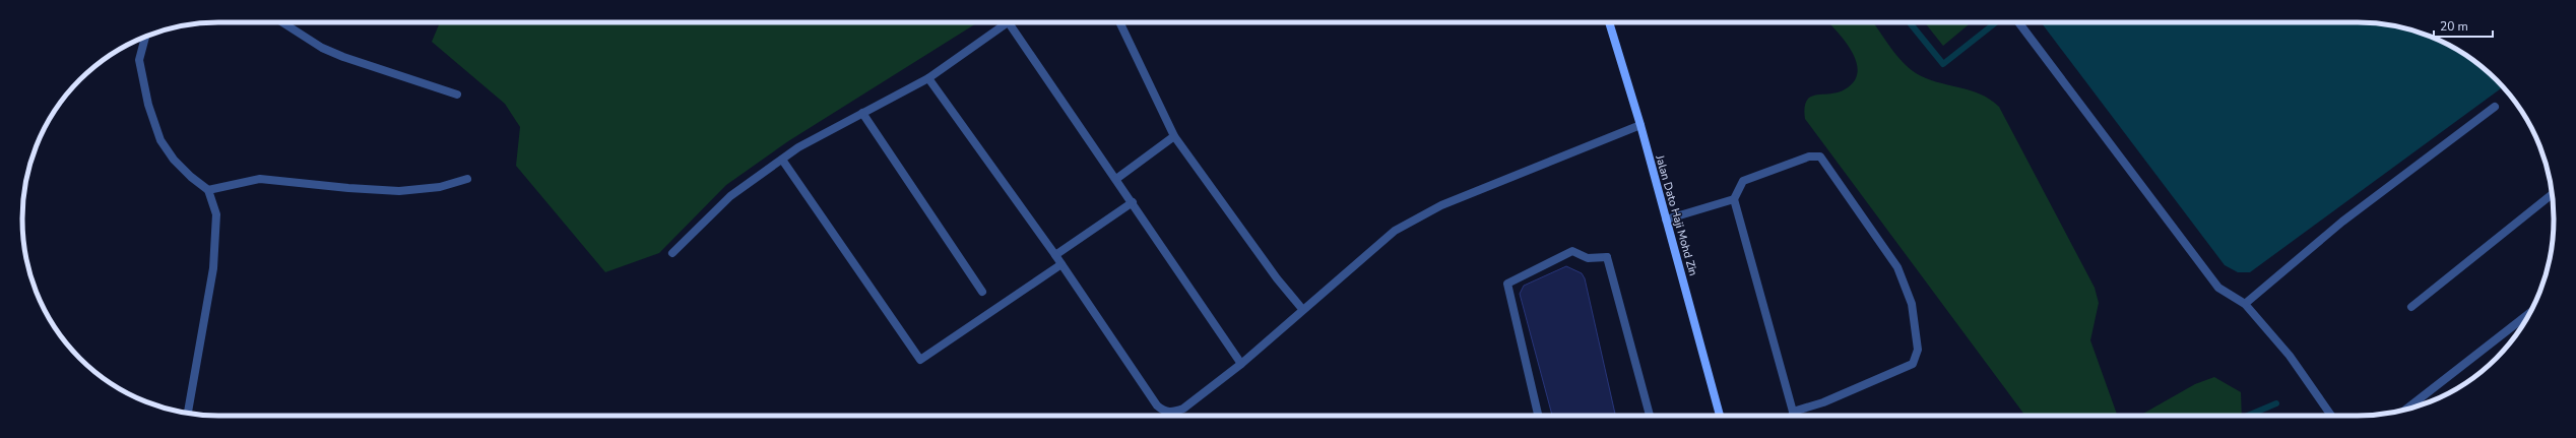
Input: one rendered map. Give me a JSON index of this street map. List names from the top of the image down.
{
  "streets": {
    "main road": ["Jalan Dato Haji Mohd Zin"]
  },
  "scale_bar": "20 m"
}
